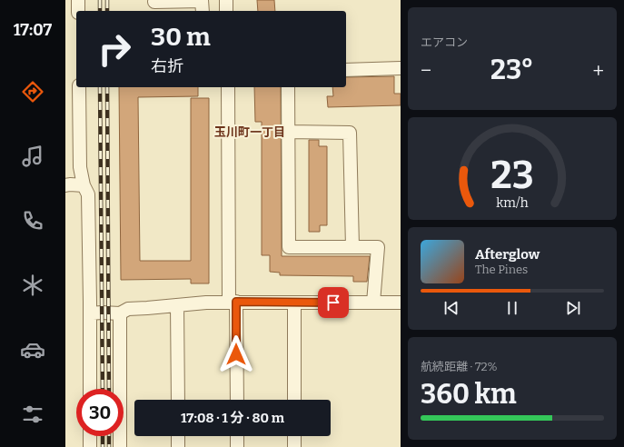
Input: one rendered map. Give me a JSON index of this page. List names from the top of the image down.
{
  "districts": ["玉川町一丁目"],
  "page": {
    "tabs": "17:07",
    "tile": [
      "エアコン",
      ["航続距離 · 72%", "360 km"]
    ],
    "turn": ["30 m", "右折"],
    "heat": ["−", "23°", "+"],
    "song": ["Afterglow", "The Pines"],
    "limit": "30",
    "trip": "17:08 · 1 分 · 80 m",
    "gauge": ["23", "km/h"]
  }
}
